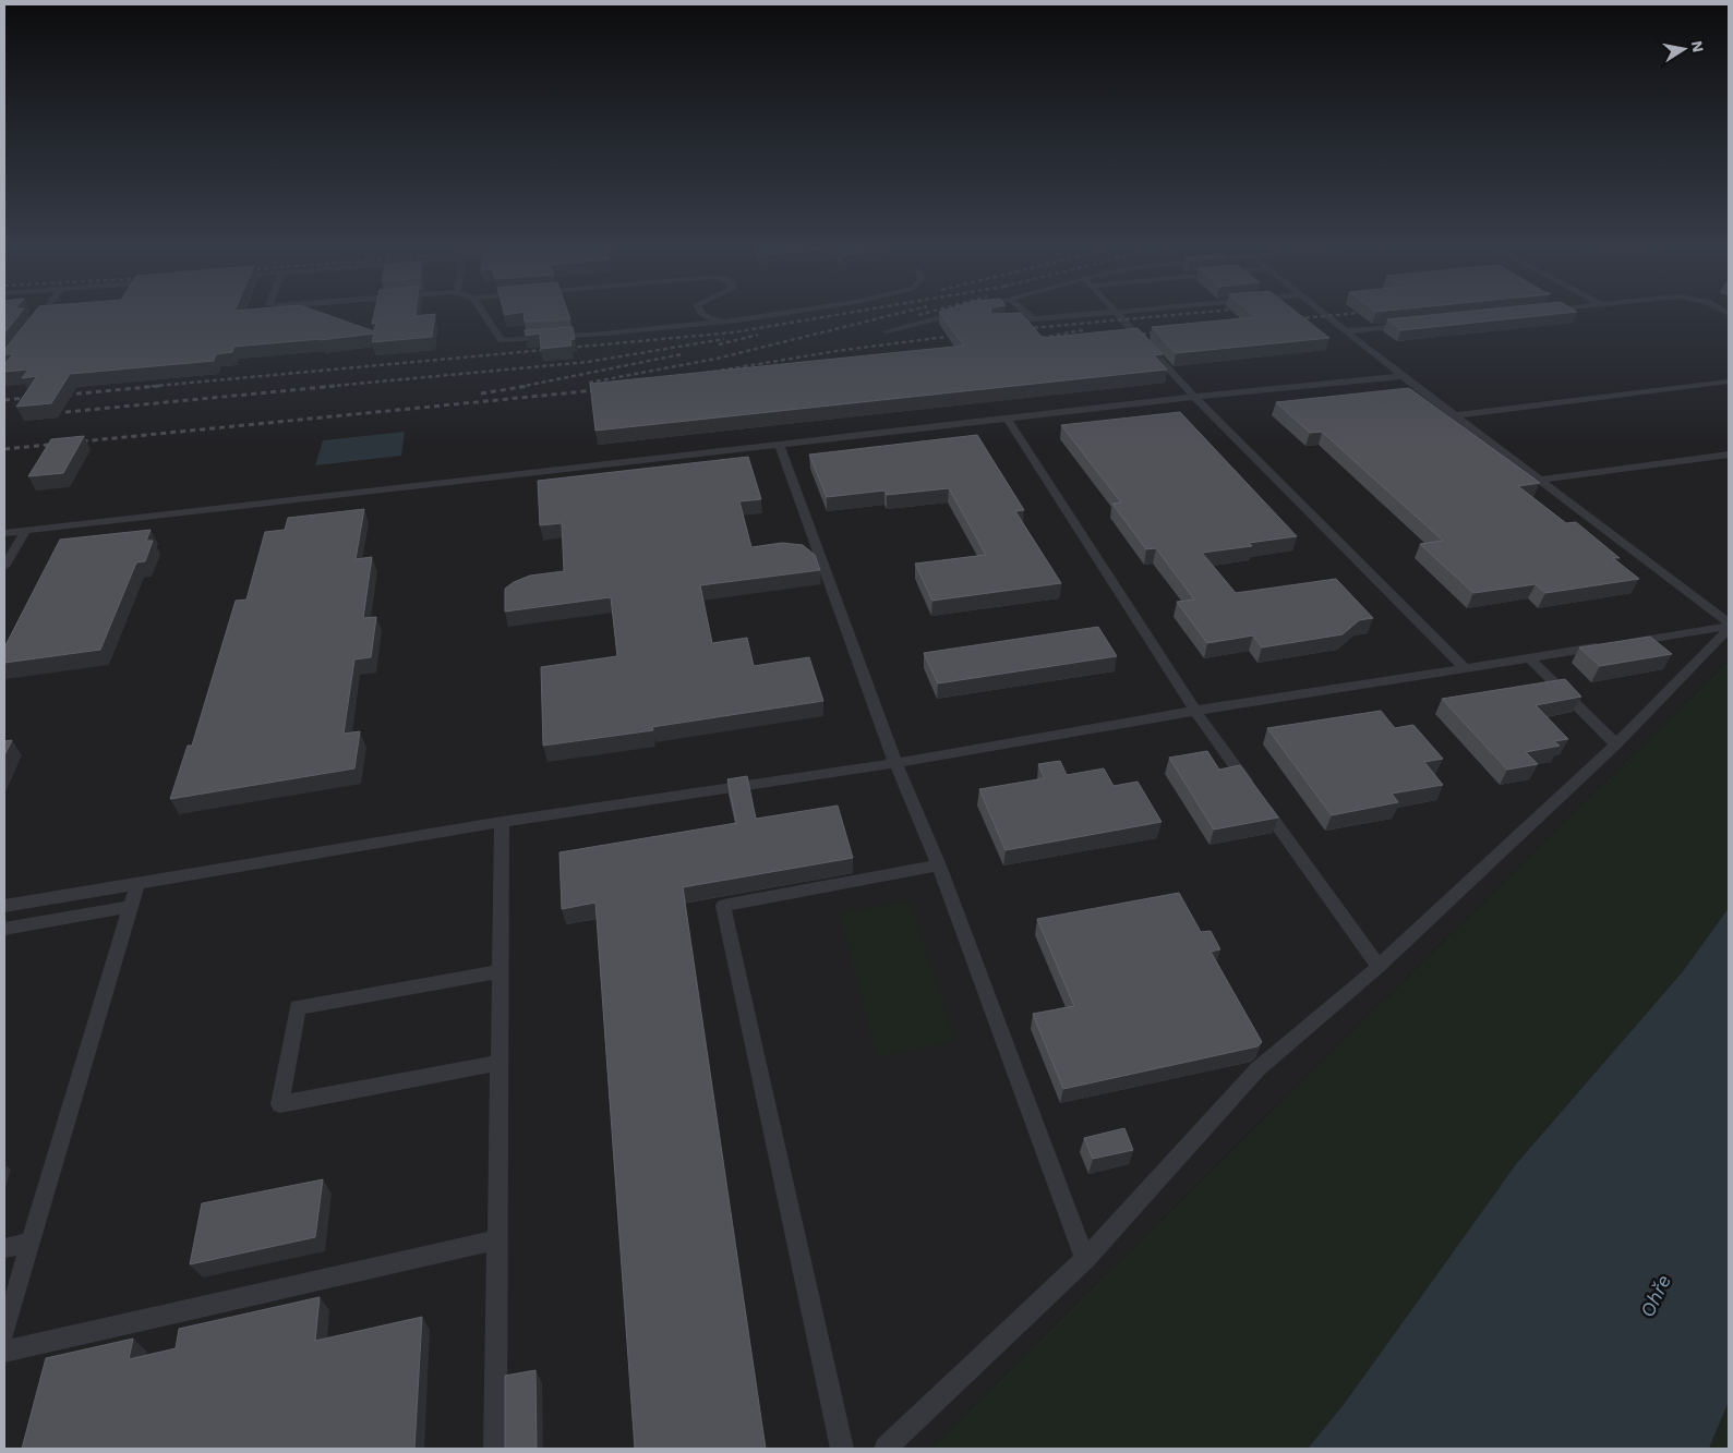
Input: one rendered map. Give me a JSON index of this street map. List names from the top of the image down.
{
  "water": ["Ohře"],
  "north": "right"
}
